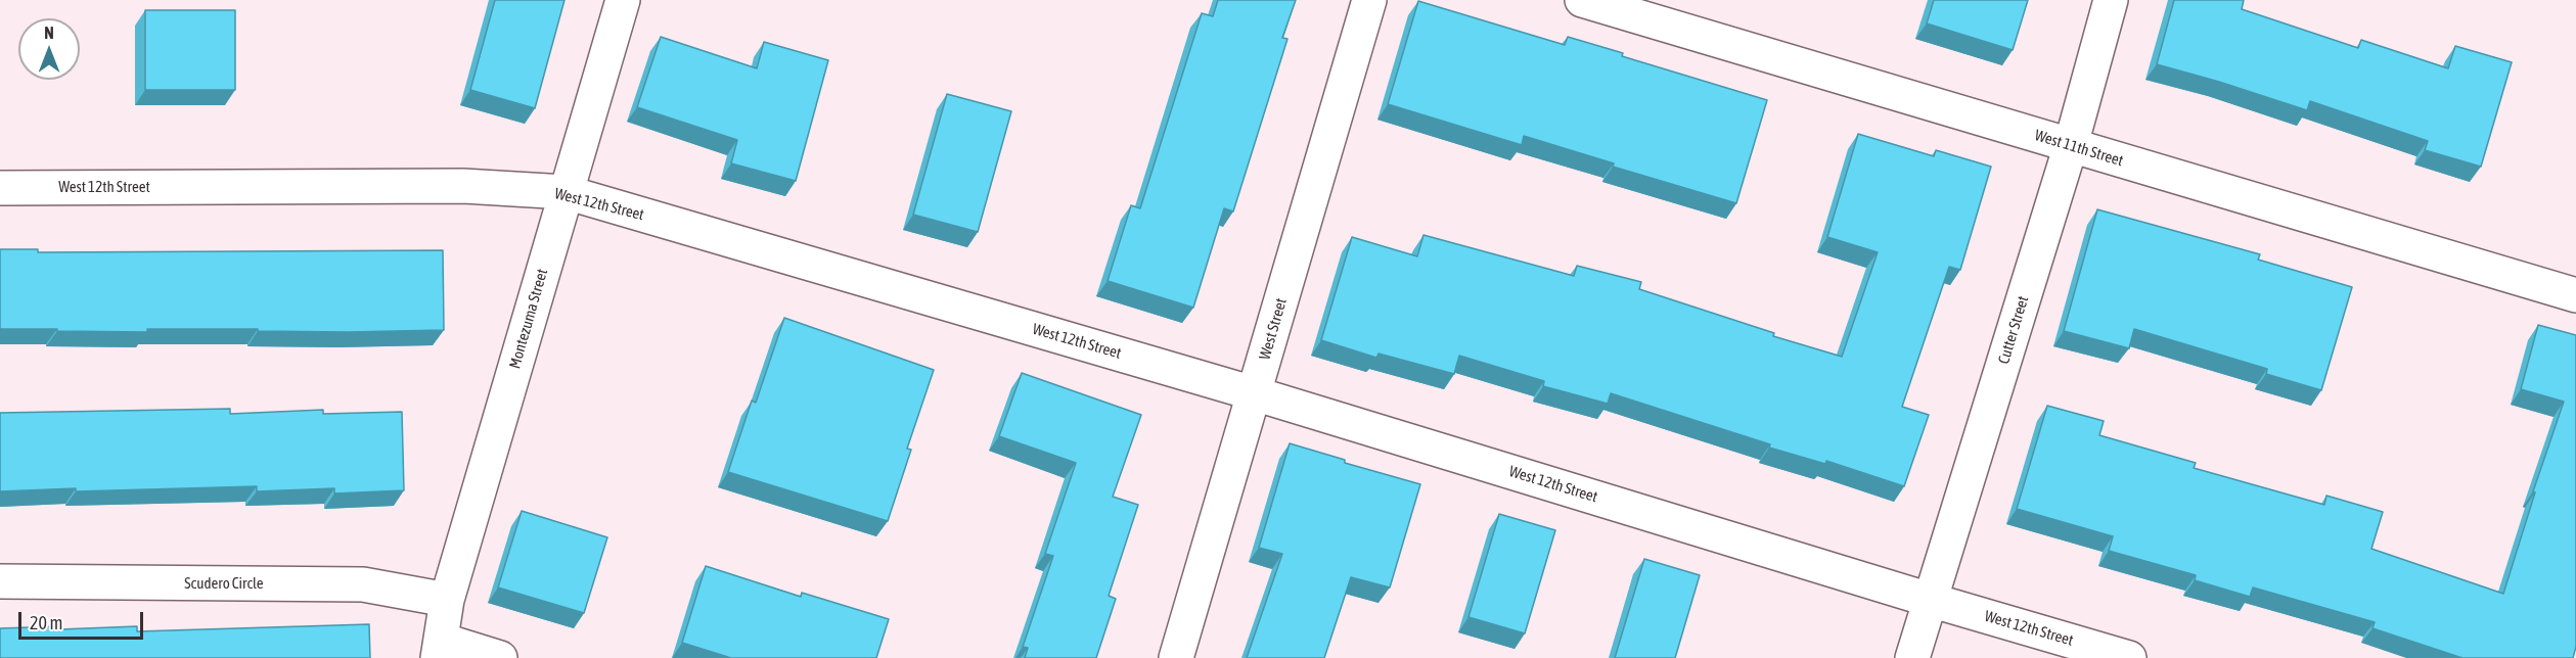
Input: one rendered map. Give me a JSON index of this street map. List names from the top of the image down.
{
  "streets": {
    "street": [
      "West 11th Street",
      "West 12th Street",
      "Montezuma Street",
      "West Street",
      "Cutter Street",
      "Scudero Circle"
    ]
  },
  "crossings": [
    ["West 11th Street", "Cutter Street"],
    ["West 12th Street", "Montezuma Street"],
    ["West 12th Street", "West Street"],
    ["West 12th Street", "Cutter Street"],
    ["Montezuma Street", "Scudero Circle"]
  ],
  "scale_bar": "20 m",
  "north": "top"
}
